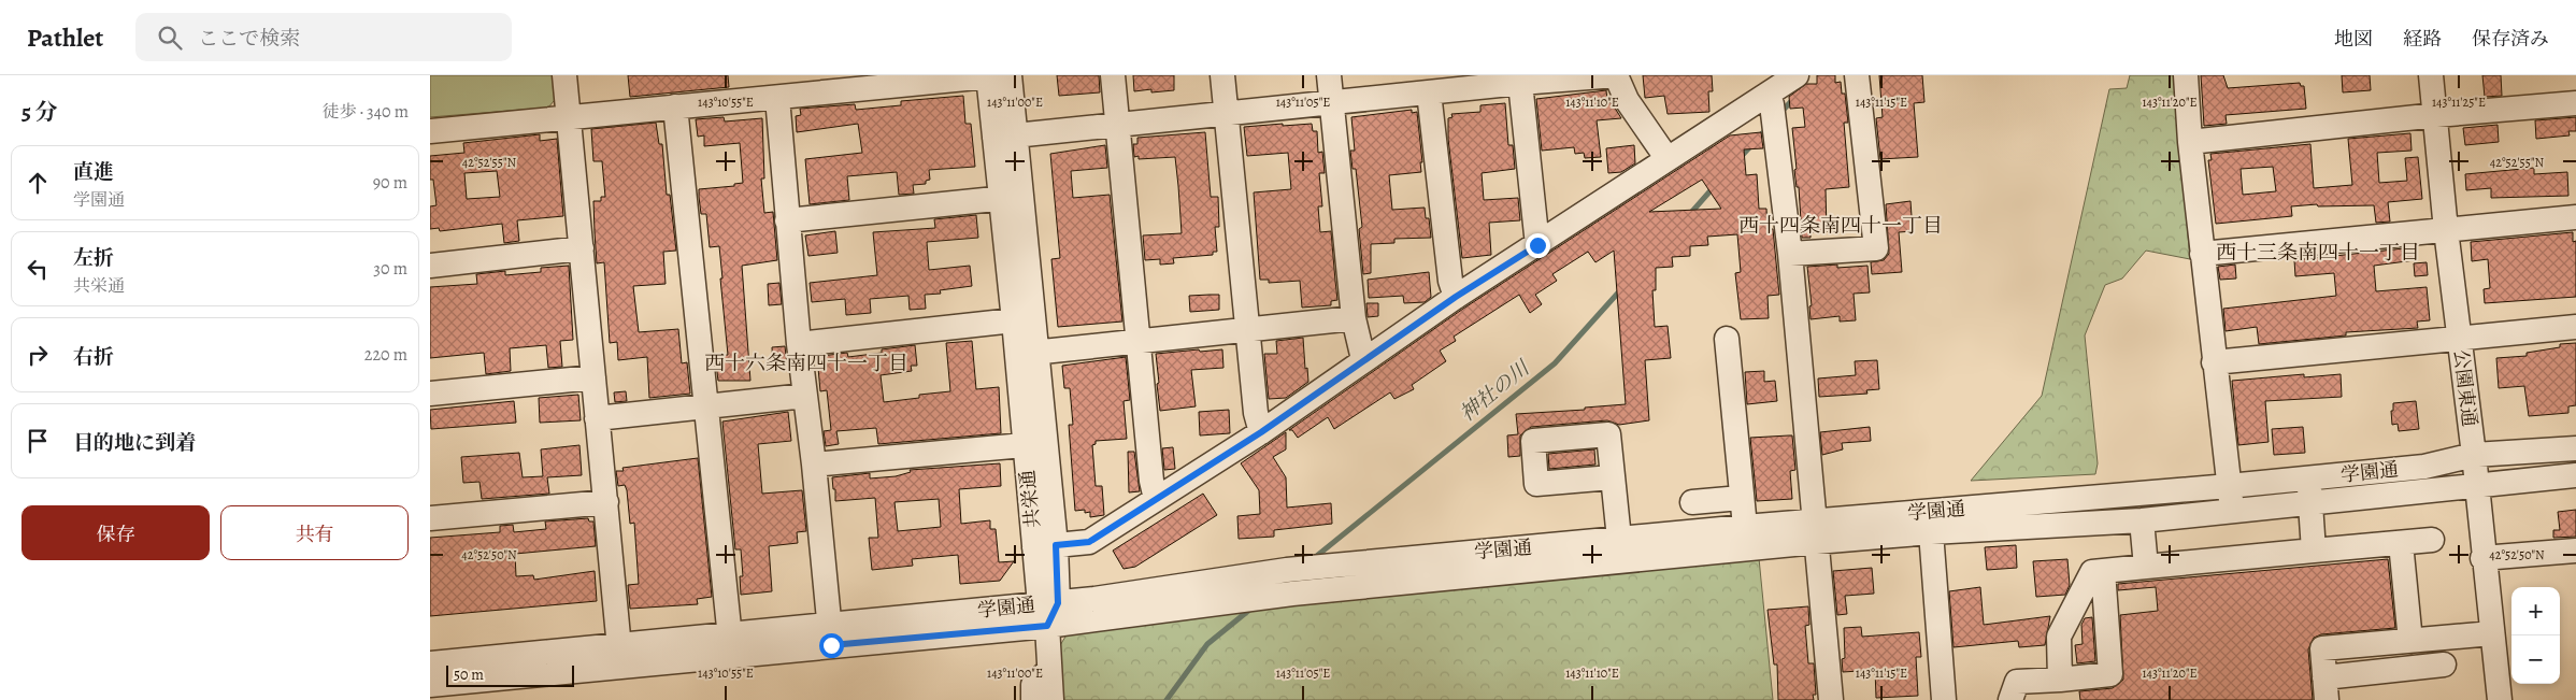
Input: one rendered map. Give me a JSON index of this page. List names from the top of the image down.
{
  "streets": {
    "street": ["公園東通", "学園通", "共栄通"]
  },
  "crossings": [
    ["公園東通", "学園通"],
    ["学園通", "共栄通"]
  ],
  "districts": ["西十四条南四十一丁目", "西十三条南四十一丁目", "西十六条南四十一丁目"],
  "water": ["神社の川"],
  "scale_bar": "50 m",
  "page": {
    "header": "Pathlet",
    "search": "ここで検索",
    "nav": ["地図", "経路", "保存済み"],
    "heading": ["5 分", "徒歩 · 340 m"],
    "list": [
      ["直進", "学園通", "90 m"],
      ["左折", "共栄通", "30 m"],
      ["右折", "220 m"],
      "目的地に到着"
    ],
    "buttons": ["保存", "共有"],
    "map_buttons": ["+", "−"],
    "scale": "50 m"
  },
  "coordinates": [
    "143°10'55\"E",
    "143°11'00\"E",
    "143°11'05\"E",
    "143°11'10\"E",
    "143°11'15\"E",
    "143°11'20\"E",
    "143°11'25\"E",
    "42°52'55\"N",
    "42°52'50\"N"
  ]
}
